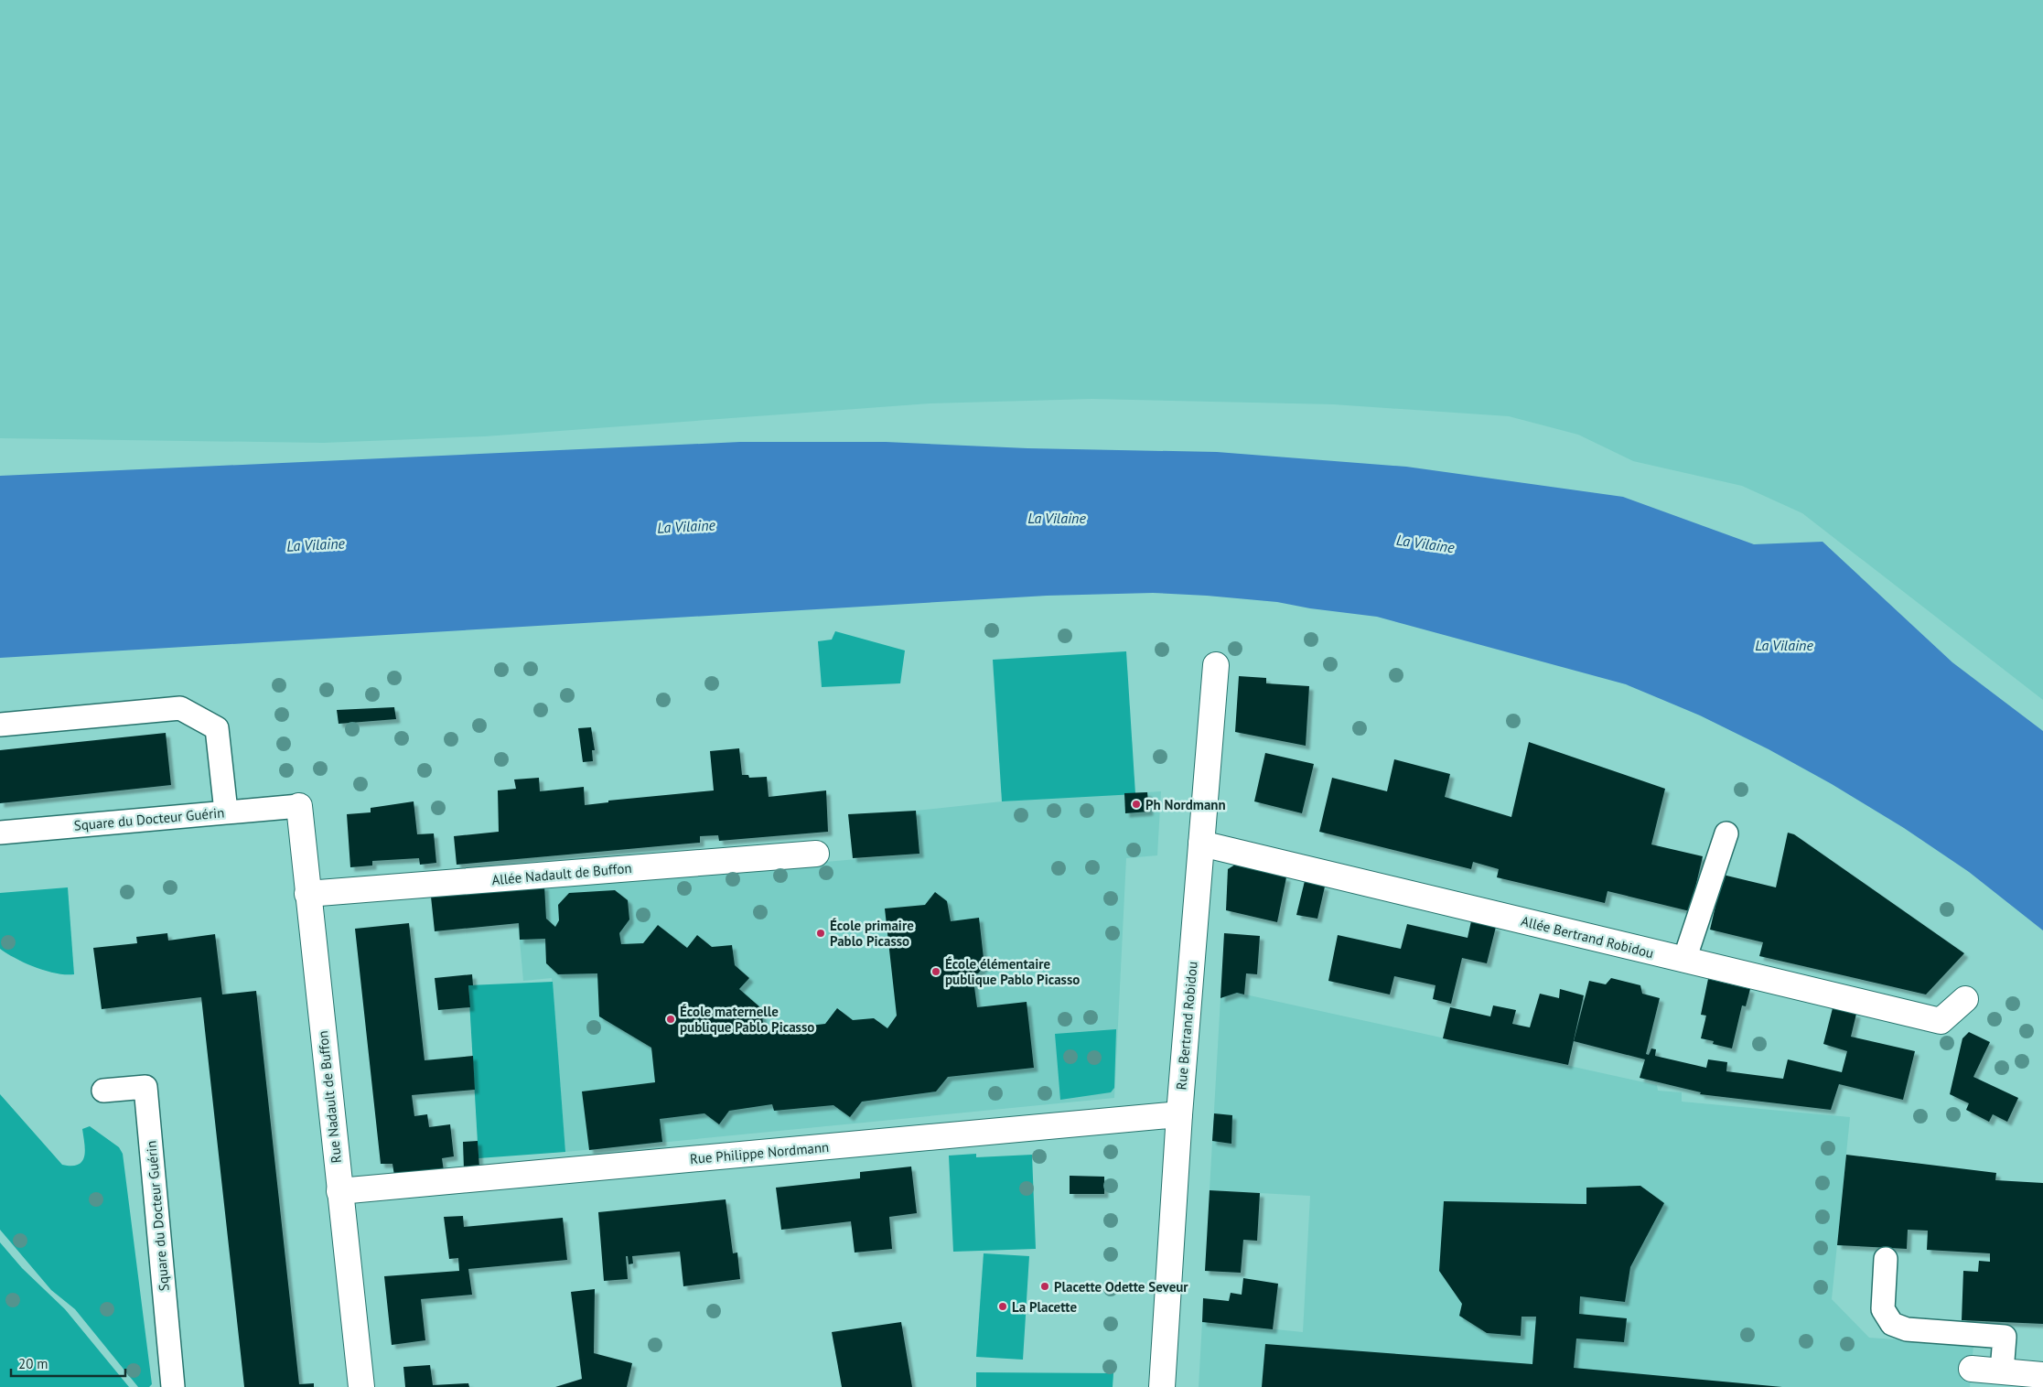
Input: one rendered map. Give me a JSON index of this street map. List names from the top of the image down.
{
  "streets": {
    "street": [
      "Allée Nadault de Buffon",
      "Allée Bertrand Robidou",
      "Rue Bertrand Robidou",
      "Rue Nadault de Buffon",
      "Rue Philippe Nordmann"
    ],
    "lane": ["Square du Docteur Guérin"]
  },
  "crossings": [
    ["Square du Docteur Guérin", "Rue Nadault de Buffon"],
    ["Allée Nadault de Buffon", "Rue Nadault de Buffon"],
    ["Allée Bertrand Robidou", "Rue Bertrand Robidou"],
    ["Rue Bertrand Robidou", "Rue Philippe Nordmann"],
    ["Rue Nadault de Buffon", "Rue Philippe Nordmann"]
  ],
  "water": ["La Vilaine"],
  "places": [
    "Ph Nordmann",
    "École primaire Pablo Picasso",
    "École élémentaire publique Pablo Picasso",
    "École maternelle publique Pablo Picasso",
    "Placette Odette Seveur",
    "La Placette"
  ],
  "scale_bar": "20 m"
}
